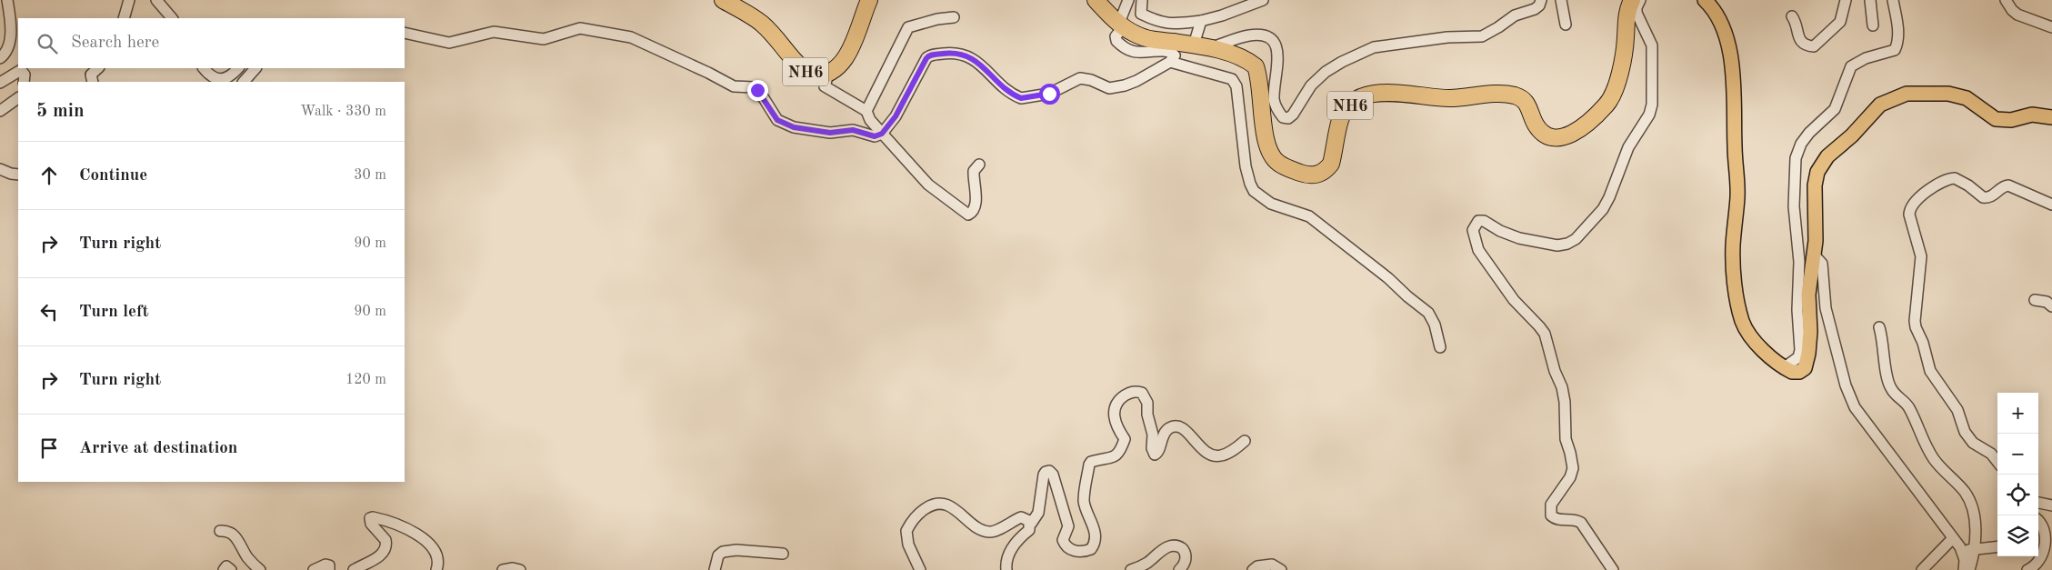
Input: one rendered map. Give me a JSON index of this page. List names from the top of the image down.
{
  "streets": {
    "highway": ["NH6"]
  },
  "page": {
    "search": "Search here",
    "heading": ["5 min", "Walk · 330 m"],
    "list": [
      ["Continue", "30 m"],
      ["Turn right", "90 m"],
      ["Turn left", "90 m"],
      ["Turn right", "120 m"],
      "Arrive at destination"
    ],
    "map_buttons": ["+", "−"]
  }
}
